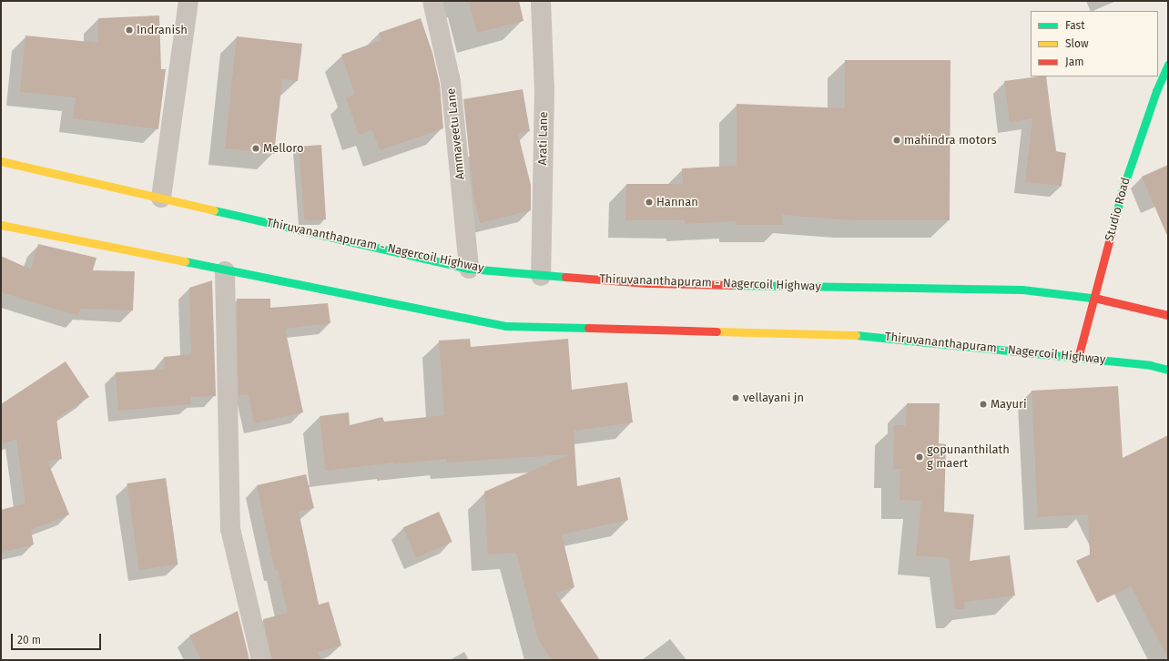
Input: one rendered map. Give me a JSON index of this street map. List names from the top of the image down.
{
  "streets": {
    "main road": ["Studio Road", "Thiruvananthapuram - Nagercoil Highway"],
    "street": ["Ammaveetu Lane", "Arati Lane"]
  },
  "crossings": [
    ["Ammaveetu Lane", "Thiruvananthapuram - Nagercoil Highway"],
    ["Arati Lane", "Thiruvananthapuram - Nagercoil Highway"],
    ["Studio Road", "Thiruvananthapuram - Nagercoil Highway"]
  ],
  "places": [
    "Indranish",
    "mahindra motors",
    "Melloro",
    "Hannan",
    "vellayani jn",
    "Mayuri",
    "gopunanthilath g maert"
  ],
  "legend": ["Fast", "Slow", "Jam"],
  "scale_bar": "20 m"
}
